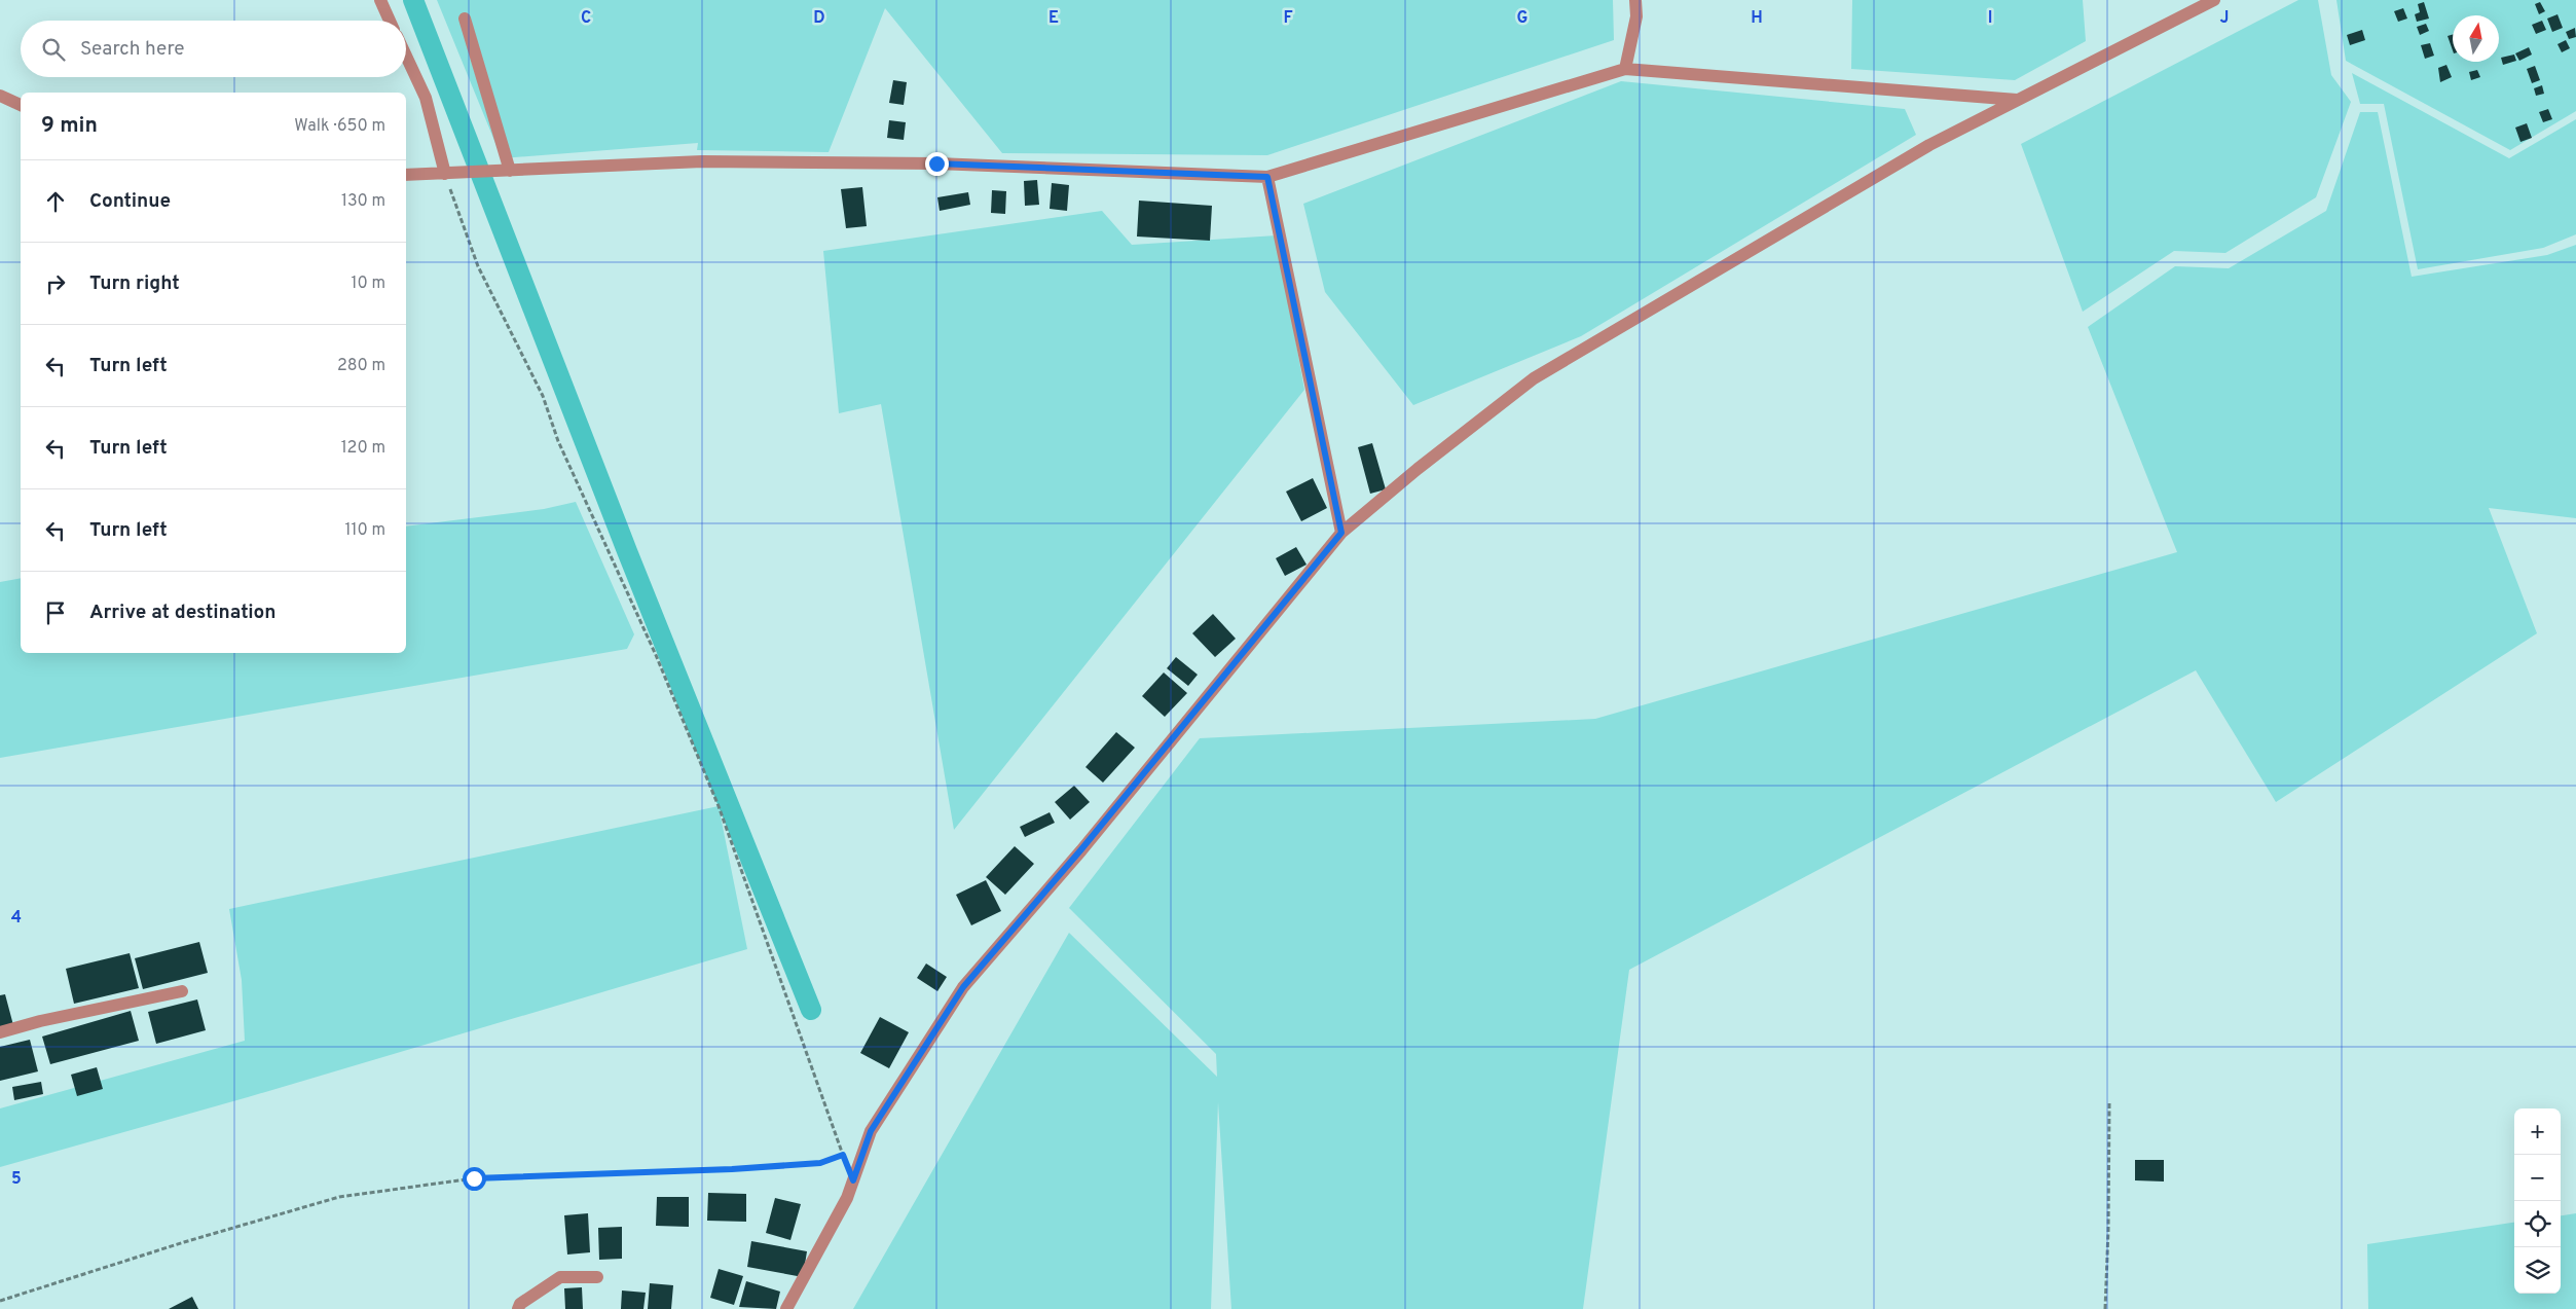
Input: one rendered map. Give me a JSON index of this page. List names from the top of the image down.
{
  "north": "top",
  "page": {
    "search": "Search here",
    "heading": ["9 min", "Walk · 650 m"],
    "list": [
      ["Continue", "130 m"],
      ["Turn right", "10 m"],
      ["Turn left", "280 m"],
      ["Turn left", "120 m"],
      ["Turn left", "110 m"],
      "Arrive at destination"
    ],
    "map_buttons": ["+", "−"]
  },
  "grid": {
    "columns": [
      "C",
      "D",
      "E",
      "F",
      "G",
      "H",
      "I",
      "J"
    ],
    "rows": ["4", "5"]
  }
}
